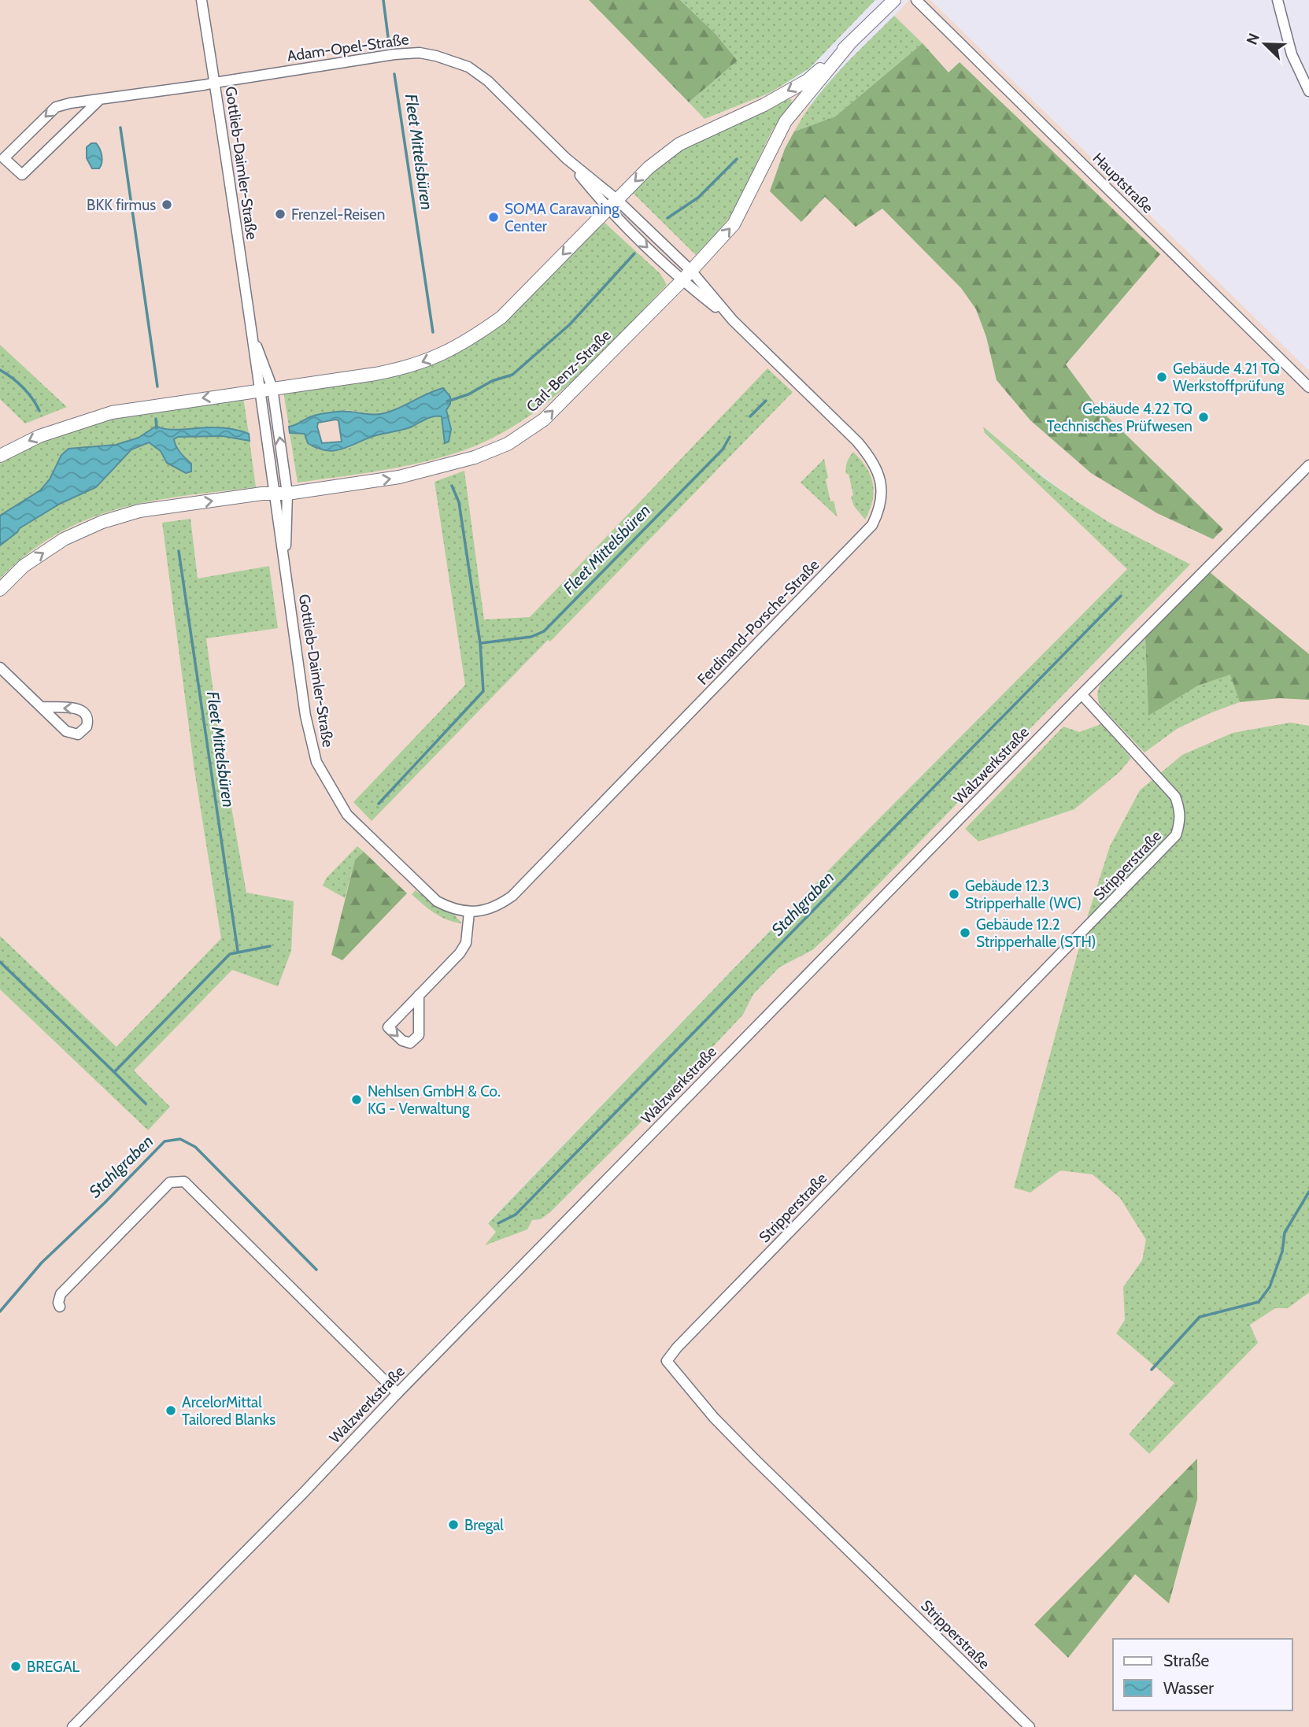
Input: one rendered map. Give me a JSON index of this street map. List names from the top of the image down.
{
  "streets": {
    "street": [
      "Adam-Opel-Straße",
      "Gottlieb-Daimler-Straße",
      "Hauptstraße",
      "Carl-Benz-Straße",
      "Ferdinand-Porsche-Straße",
      "Walzwerkstraße",
      "Stripperstraße"
    ]
  },
  "crossings": [
    ["Adam-Opel-Straße", "Gottlieb-Daimler-Straße"],
    ["Adam-Opel-Straße", "Carl-Benz-Straße"],
    ["Adam-Opel-Straße", "Ferdinand-Porsche-Straße"],
    ["Gottlieb-Daimler-Straße", "Carl-Benz-Straße"],
    ["Gottlieb-Daimler-Straße", "Ferdinand-Porsche-Straße"],
    ["Carl-Benz-Straße", "Ferdinand-Porsche-Straße"],
    ["Walzwerkstraße", "Stripperstraße"]
  ],
  "water": ["Fleet Mittelsbüren", "Stahlgraben"],
  "places": [
    "BKK firmus",
    "Frenzel-Reisen",
    "SOMA Caravaning Center",
    "Gebäude 4.21 TQ Werkstoffprüfung",
    "Gebäude 4.22 TQ Technisches Prüfwesen",
    "Gebäude 12.3 Stripperhalle (WC)",
    "Gebäude 12.2 Stripperhalle (STH)",
    "Nehlsen GmbH & Co. KG - Verwaltung",
    "ArcelorMittal Tailored Blanks",
    "Bregal",
    "BREGAL"
  ],
  "legend": ["Straße", "Wasser"],
  "north": "top left"
}
